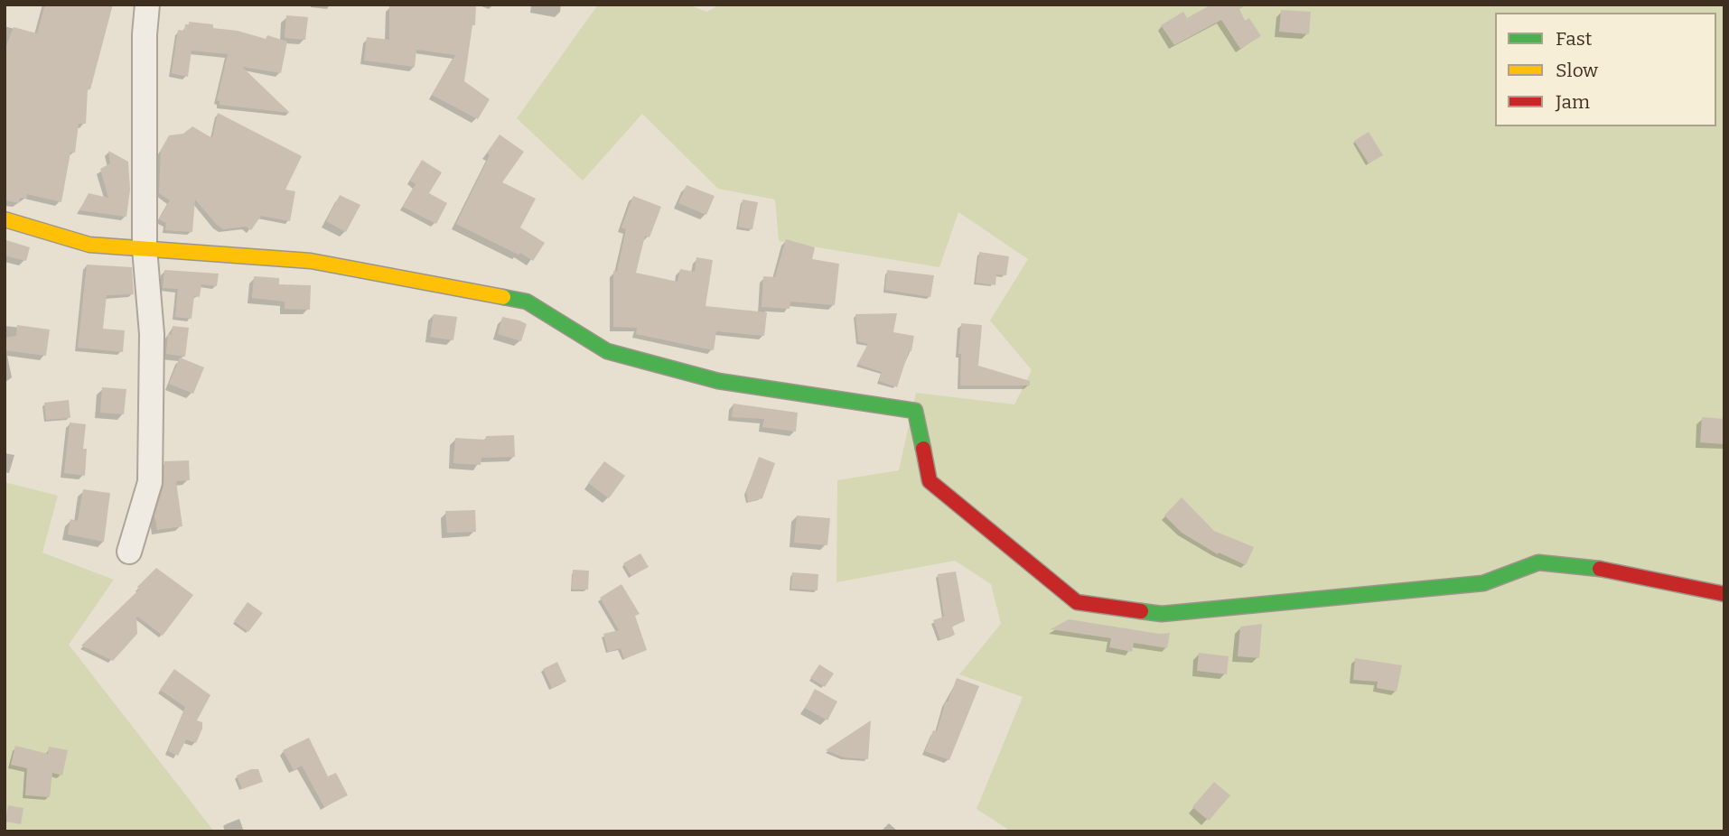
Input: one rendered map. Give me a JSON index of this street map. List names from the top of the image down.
{
  "legend": ["Fast", "Slow", "Jam"]
}
